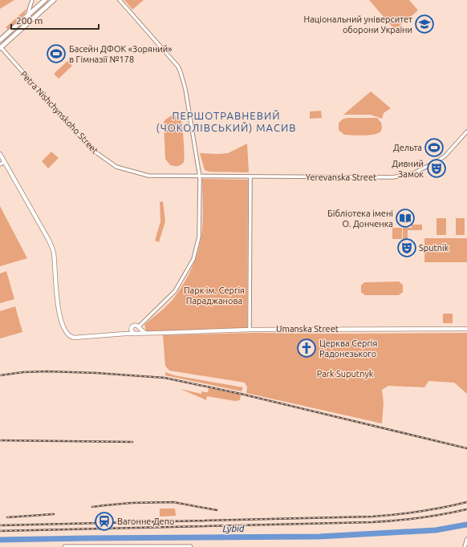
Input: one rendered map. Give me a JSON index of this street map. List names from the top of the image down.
{
  "streets": {
    "street": ["Petra Nishchynskoho Street", "Yerevanska Street", "Umanska Street"]
  },
  "crossings": [
    ["Petra Nishchynskoho Street", "Yerevanska Street"]
  ],
  "districts": ["ПЕРШОТРАВНЕВИЙ (ЧОКОЛІВСЬКИЙ) МАСИВ"],
  "water": ["Lybid"],
  "parks": ["Парк ім. Сергія Параджанова", "Park Suputnyk"],
  "places": {
    "school or university": ["Національний університет оборони України"],
    "sports": ["Басейн ДФОК «Зоряний» в Гімназії №178", "Дельта"],
    "theatre": ["Дивний Замок", "Sputnik"],
    "library": ["Бібліотека імені О. Донченка"],
    "church": ["Церква Сергія Радонезького"],
    "station": ["Вагонне Депо"]
  },
  "scale_bar": "200 m"
}
